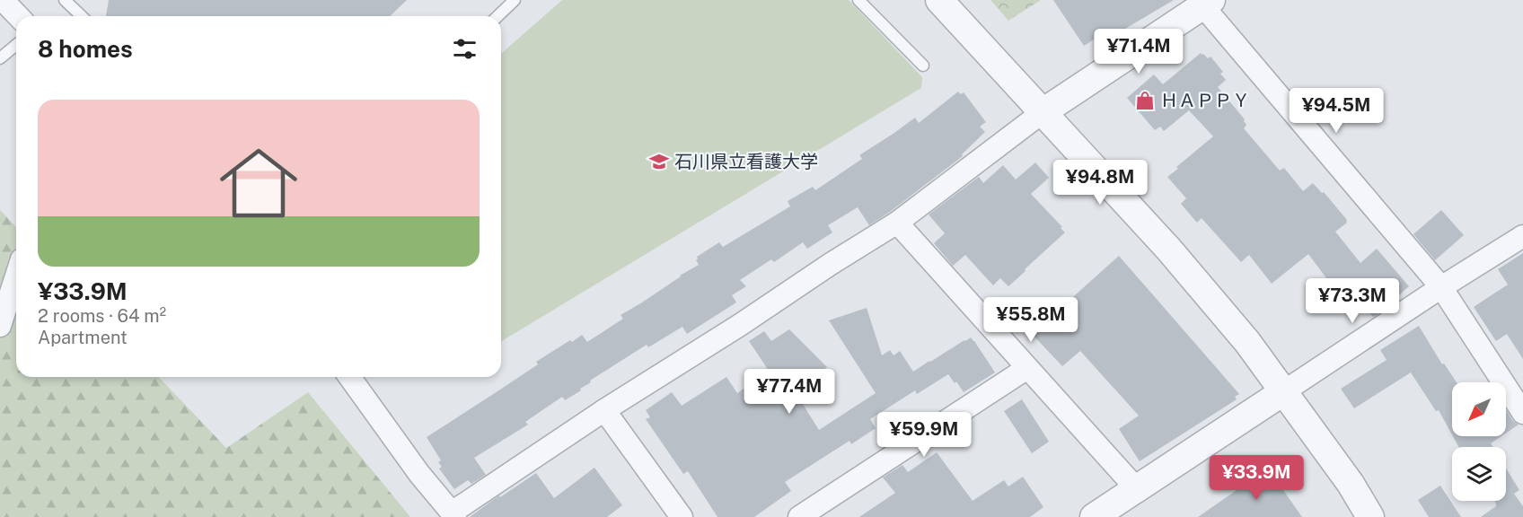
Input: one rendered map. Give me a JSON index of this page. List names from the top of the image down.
{
  "places": {
    "shop": ["ＨＡＰＰＹ"],
    "school or university": ["石川県立看護大学"]
  },
  "north": "bottom left",
  "page": {
    "heading": "8 homes",
    "price": [
      "¥71.4M",
      "¥94.5M",
      "¥94.8M",
      "¥73.3M",
      "¥55.8M",
      "¥77.4M",
      "¥59.9M",
      "¥33.9M"
    ],
    "list": [
      {
        "name": "¥33.9M",
        "note": "2 rooms · 64 m² · Apartment"
      }
    ]
  }
}
